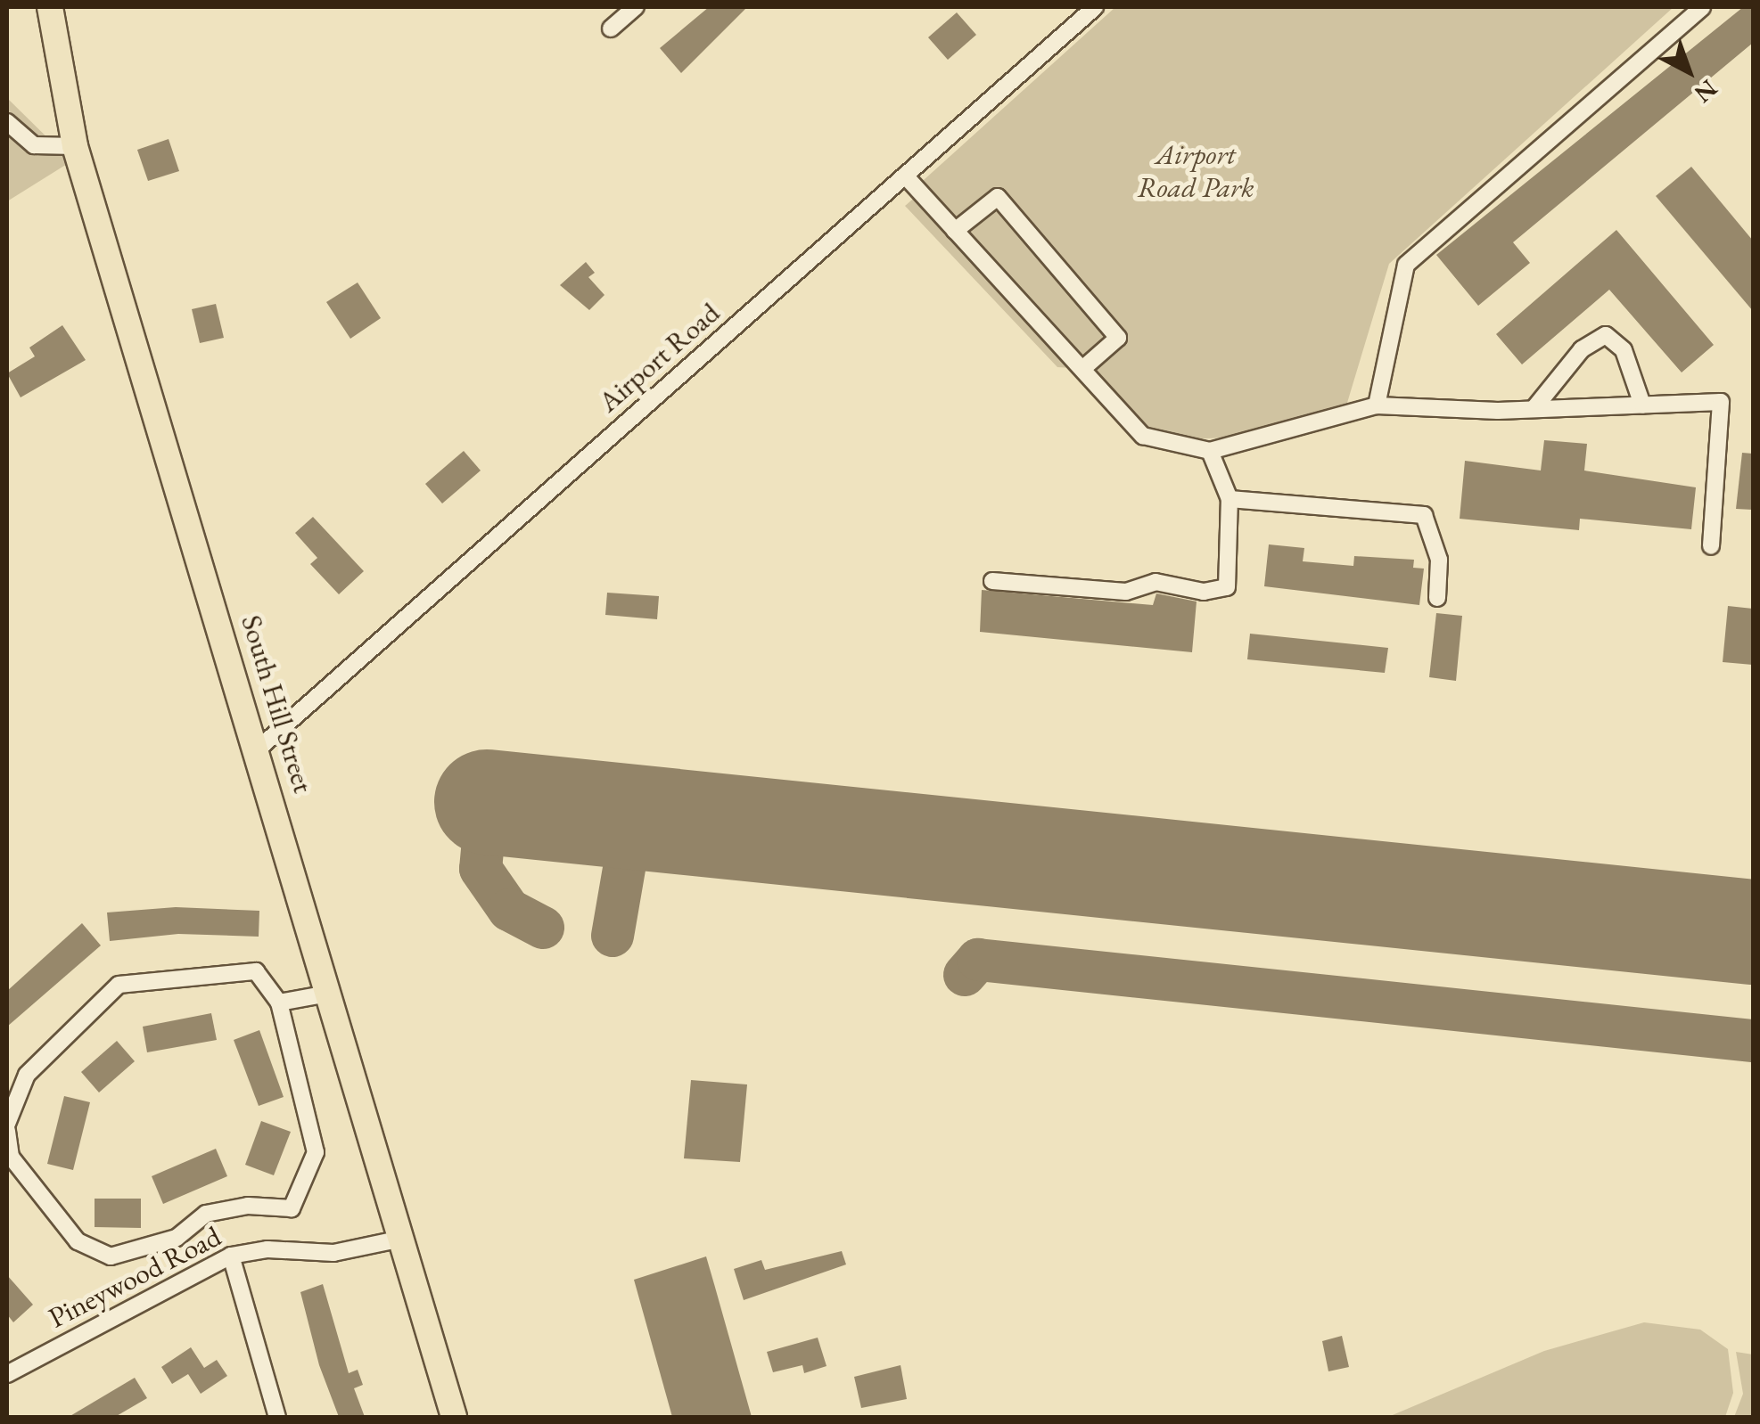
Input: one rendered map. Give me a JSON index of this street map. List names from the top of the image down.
{
  "streets": {
    "main road": ["South Hill Street"],
    "street": ["Airport Road", "Pineywood Road"]
  },
  "crossings": [
    ["Airport Road", "South Hill Street"],
    ["South Hill Street", "Pineywood Road"]
  ],
  "parks": ["Airport Road Park"],
  "north": "bottom right"
}
